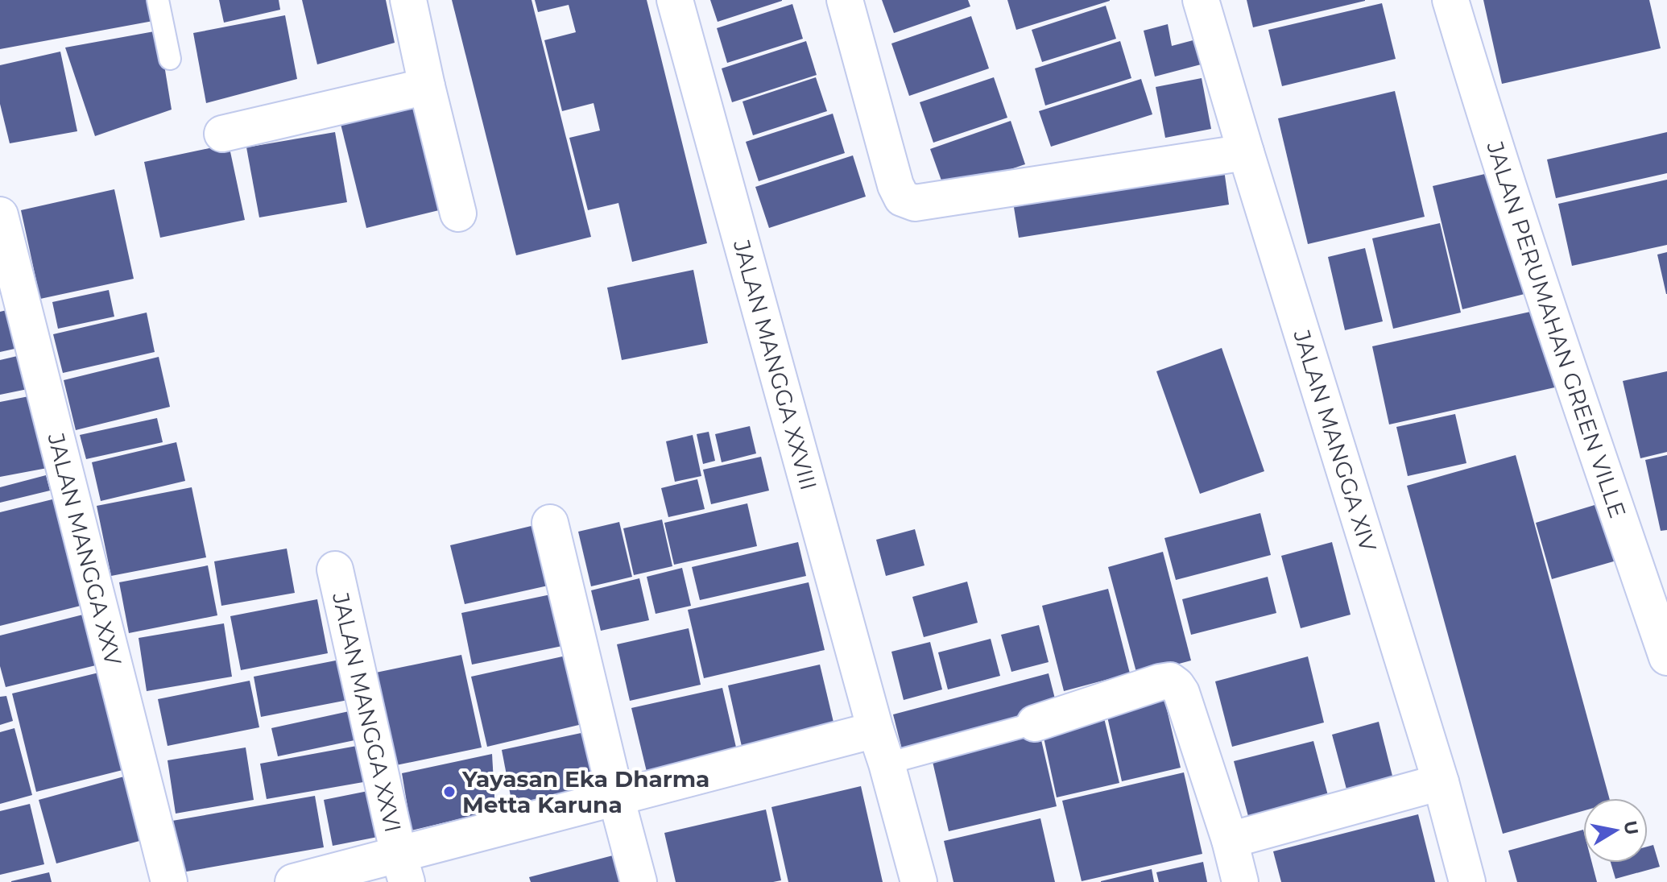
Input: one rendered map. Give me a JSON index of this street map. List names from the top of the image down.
{
  "streets": {
    "street": [
      "JALAN PERUMAHAN GREEN VILLE",
      "JALAN MANGGA XXVIII",
      "JALAN MANGGA XIV",
      "JALAN MANGGA XXV",
      "JALAN MANGGA XXVI"
    ]
  },
  "places": ["Yayasan Eka Dharma Metta Karuna"],
  "north": "right"
}
